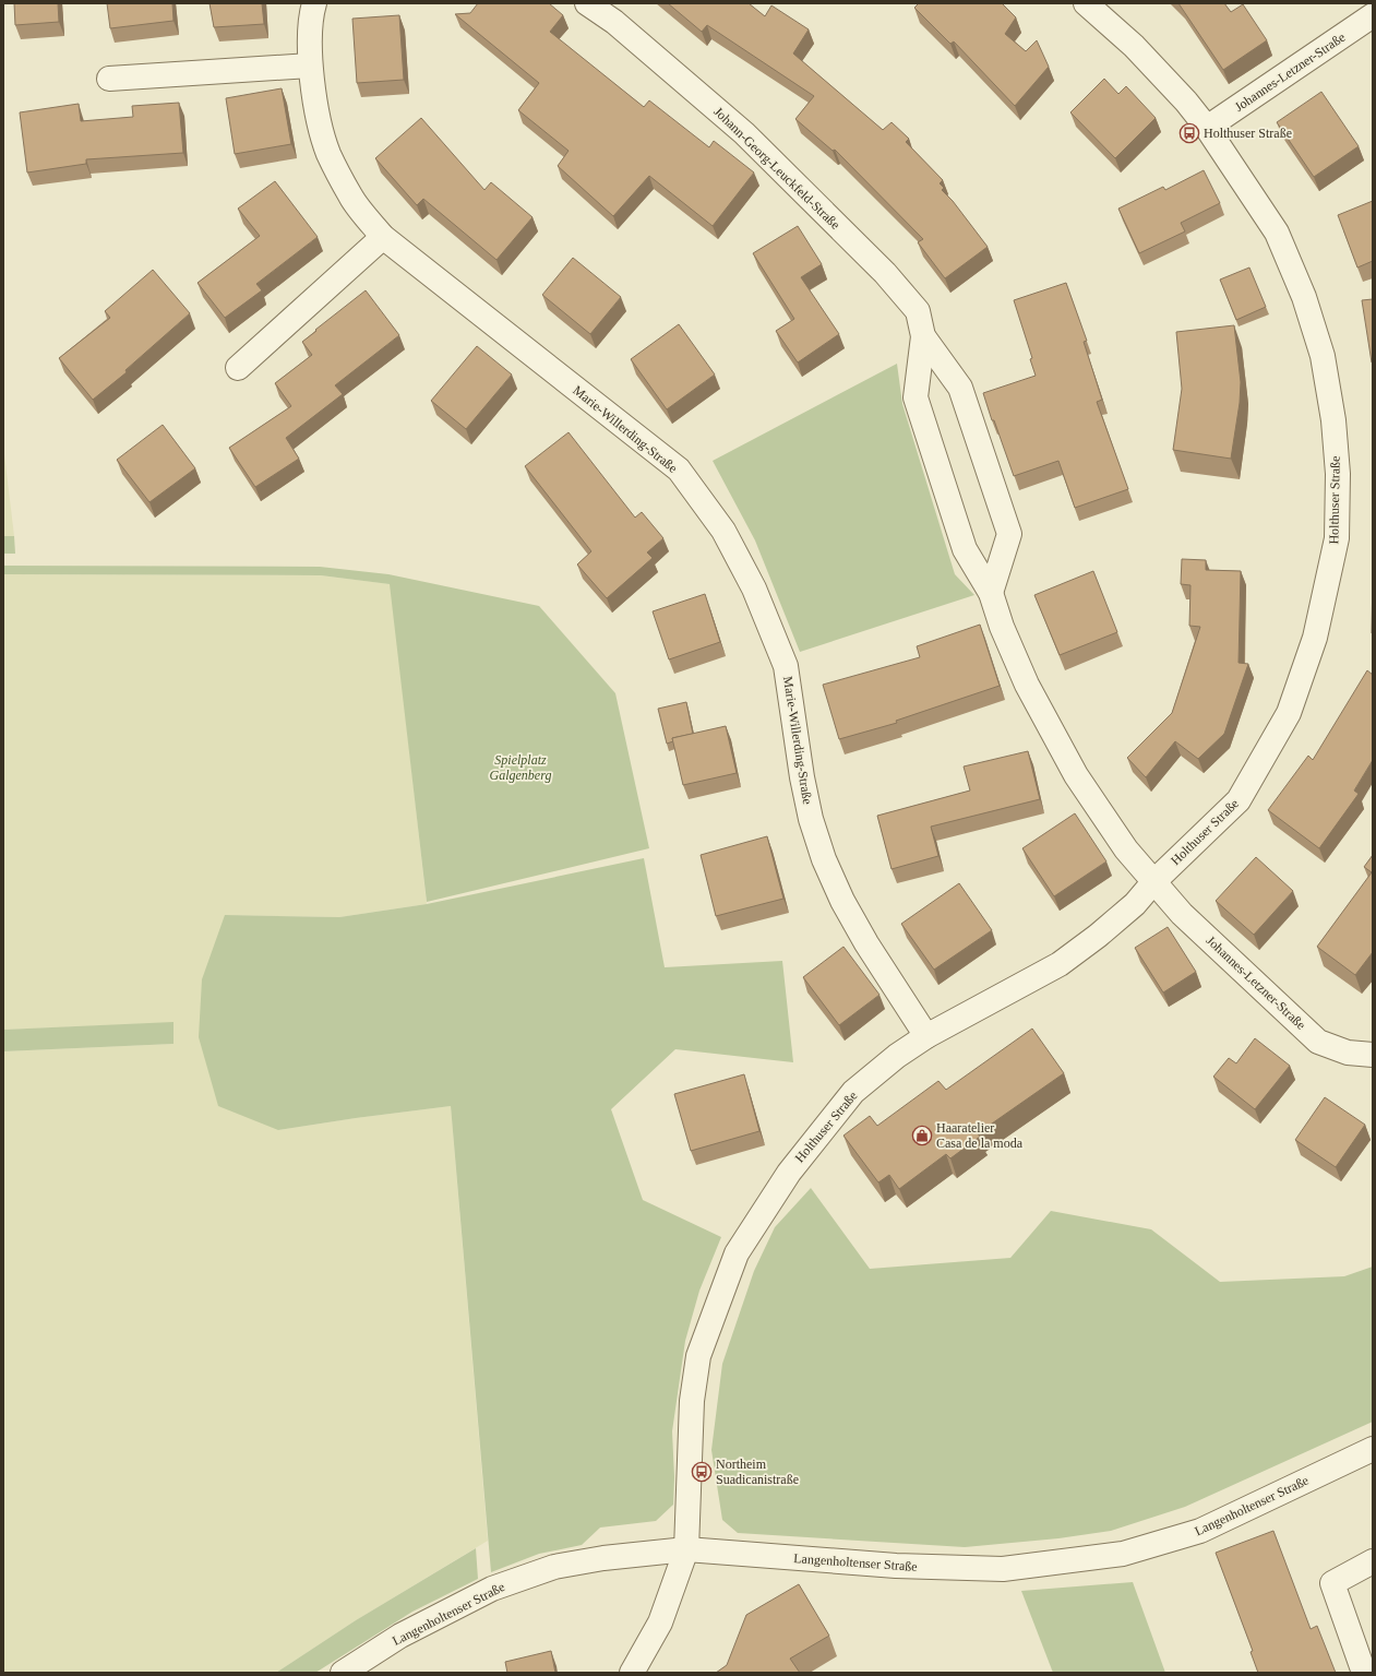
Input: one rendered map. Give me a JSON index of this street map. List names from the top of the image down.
{
  "streets": {
    "street": [
      "Johannes-Letzner-Straße",
      "Johann-Georg-Leuckfeld-Straße",
      "Marie-Willerding-Straße",
      "Holthuser Straße",
      "Langenholtenser Straße"
    ]
  },
  "crossings": [
    ["Johannes-Letzner-Straße", "Johann-Georg-Leuckfeld-Straße"],
    ["Johannes-Letzner-Straße", "Holthuser Straße"],
    ["Johann-Georg-Leuckfeld-Straße", "Holthuser Straße"],
    ["Marie-Willerding-Straße", "Holthuser Straße"],
    ["Holthuser Straße", "Langenholtenser Straße"]
  ],
  "parks": ["Spielplatz Galgenberg"],
  "places": {
    "bus stop": ["Holthuser Straße", "Northeim Suadicanistraße"],
    "shop": ["Haaratelier Casa de la moda"]
  }
}
